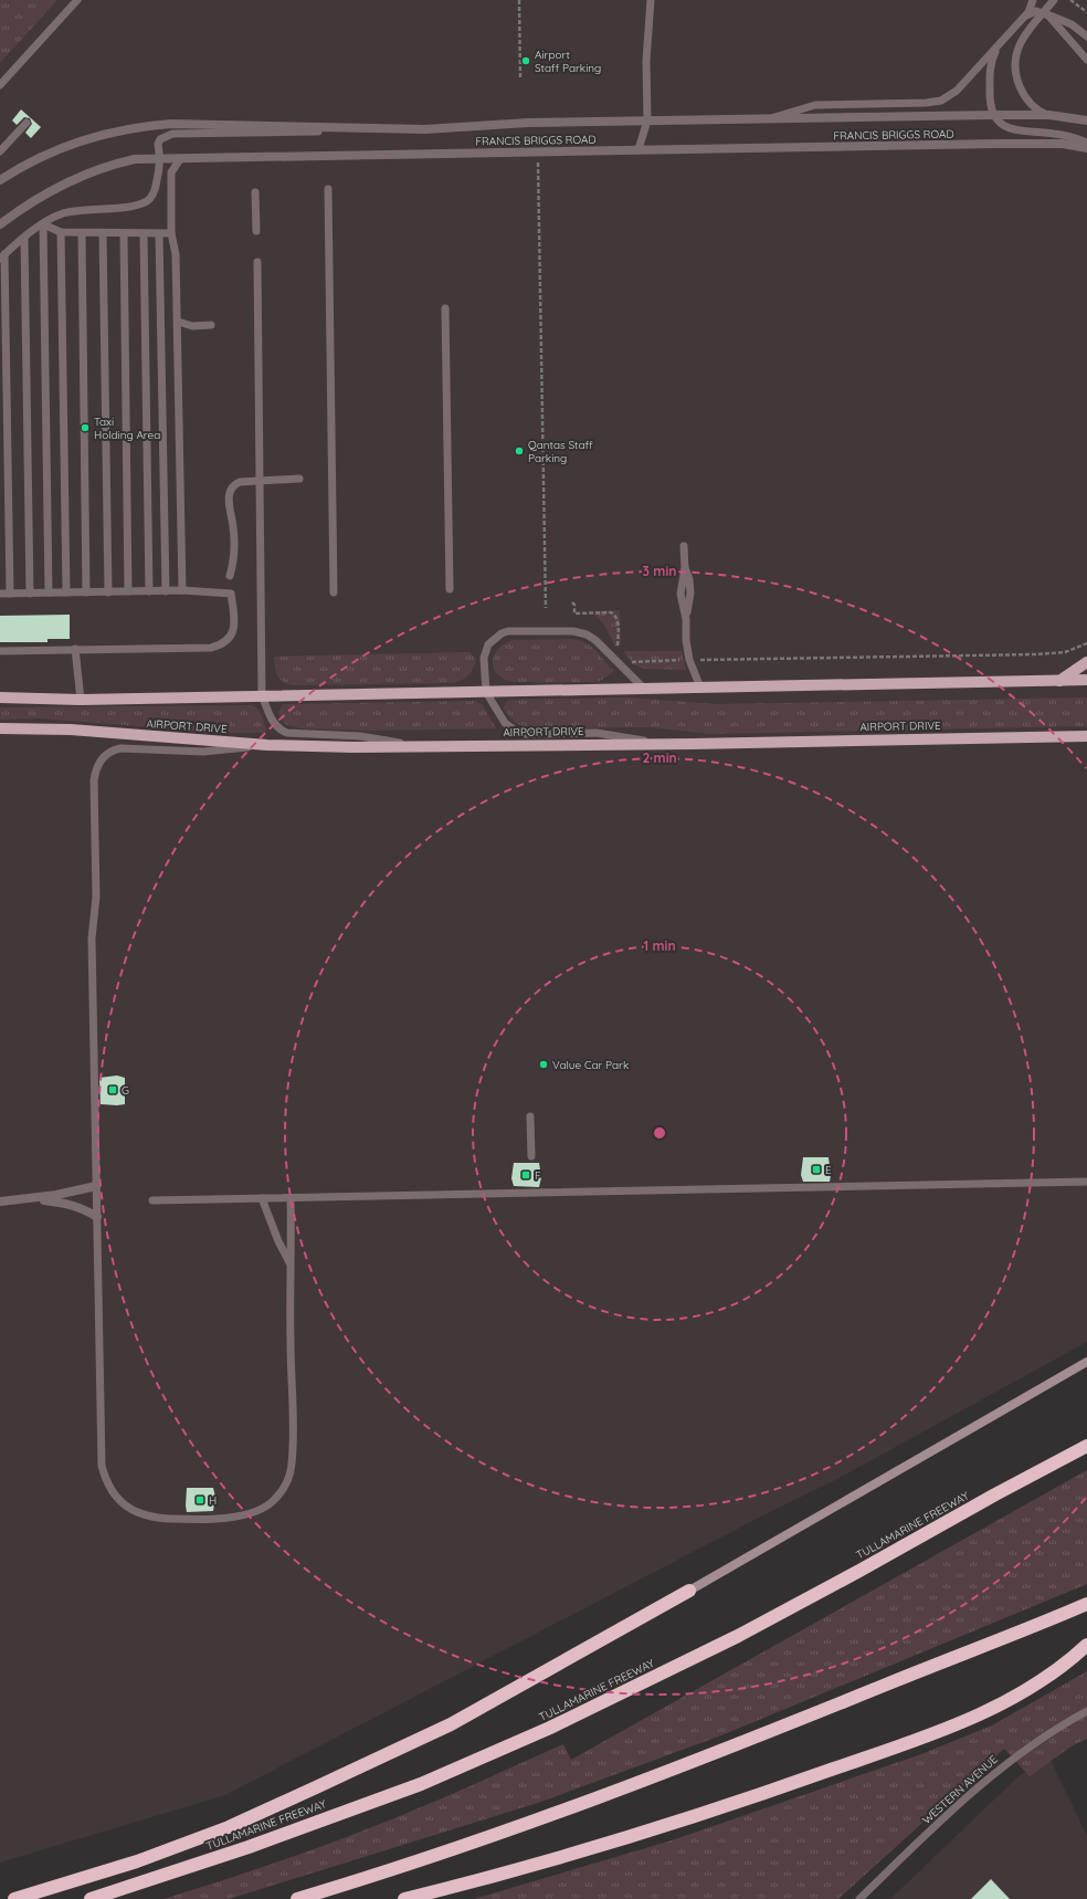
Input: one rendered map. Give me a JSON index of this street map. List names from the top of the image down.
{
  "streets": {
    "highway": ["TULLAMARINE FREEWAY"],
    "main road": ["AIRPORT DRIVE"],
    "street": ["FRANCIS BRIGGS ROAD"],
    "lane": ["WESTERN AVENUE"]
  },
  "places": {
    "other": [
      "Airport Staff Parking",
      "Taxi Holding Area",
      "Qantas Staff Parking",
      "Value Car Park"
    ],
    "transit": [
      "G",
      "E",
      "F",
      "H"
    ]
  },
  "rings": ["3 min", "2 min", "1 min"]
}
